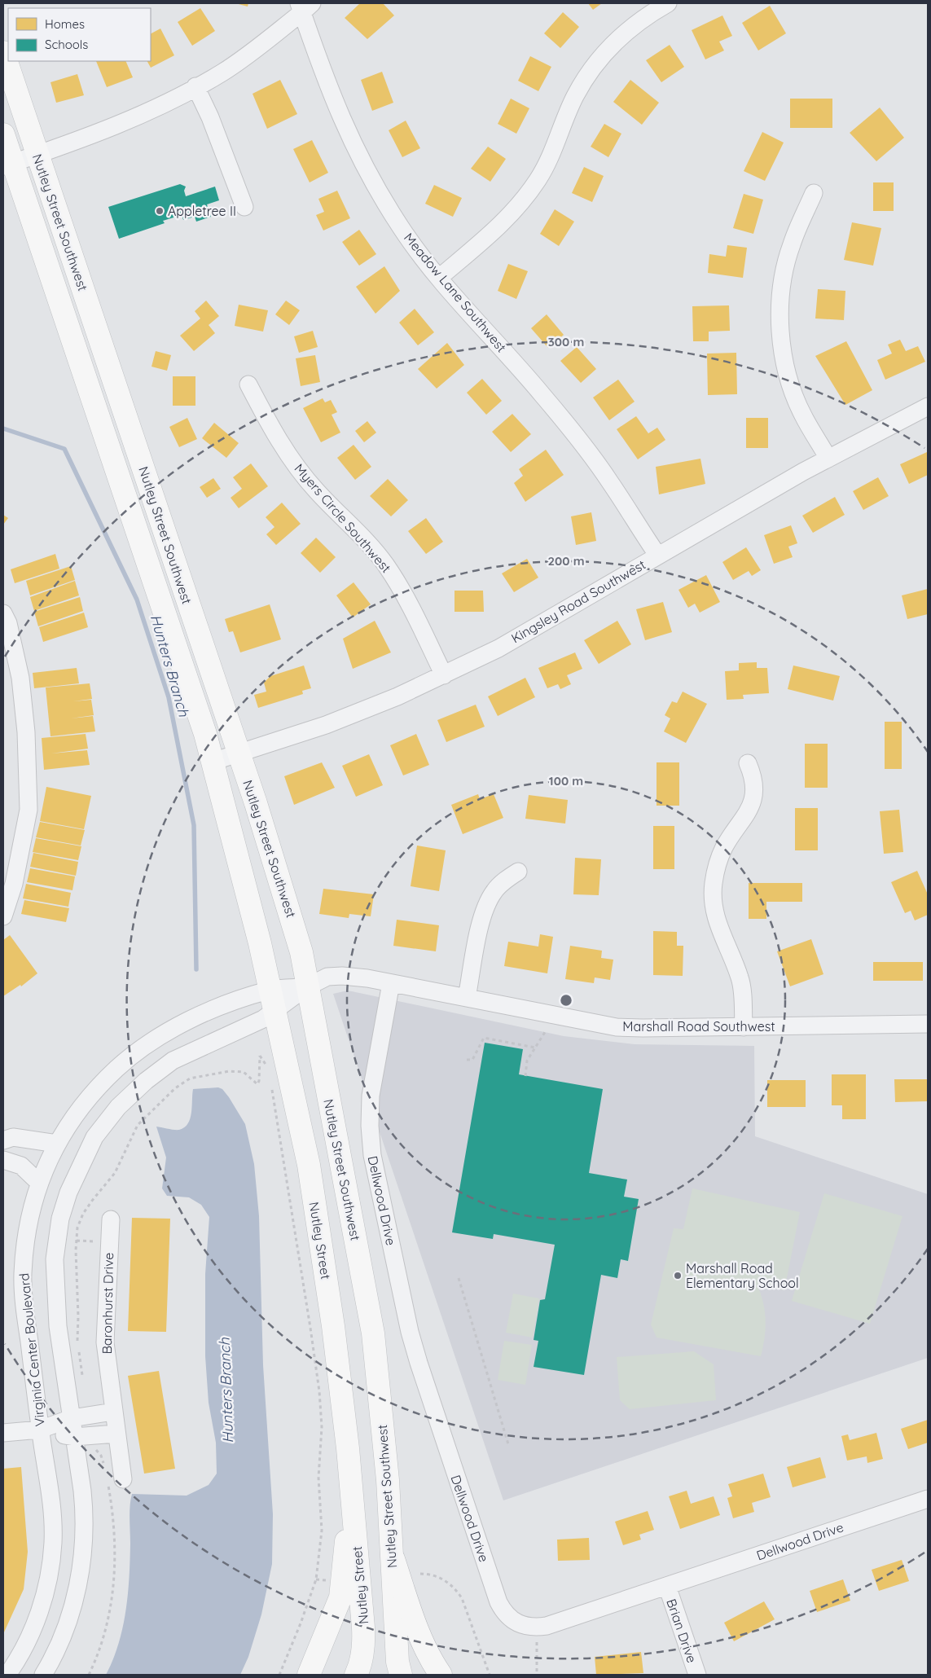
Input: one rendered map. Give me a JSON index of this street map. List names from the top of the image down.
{
  "streets": {
    "main road": ["Nutley Street Southwest", "Nutley Street"],
    "street": [
      "Meadow Lane Southwest",
      "Myers Circle Southwest",
      "Kingsley Road Southwest",
      "Marshall Road Southwest",
      "Dellwood Drive",
      "Baronhurst Drive",
      "Virginia Center Boulevard",
      "Brian Drive"
    ]
  },
  "crossings": [
    ["Nutley Street Southwest", "Kingsley Road Southwest"],
    ["Nutley Street Southwest", "Marshall Road Southwest"],
    ["Nutley Street Southwest", "Nutley Street"],
    ["Nutley Street Southwest", "Virginia Center Boulevard"],
    ["Meadow Lane Southwest", "Kingsley Road Southwest"],
    ["Myers Circle Southwest", "Kingsley Road Southwest"],
    ["Marshall Road Southwest", "Dellwood Drive"],
    ["Marshall Road Southwest", "Virginia Center Boulevard"],
    ["Dellwood Drive", "Brian Drive"],
    ["Nutley Street", "Virginia Center Boulevard"]
  ],
  "water": ["Hunters Branch"],
  "places": ["Appletree II", "Marshall Road Elementary School"],
  "legend": ["Homes", "Schools"],
  "rings": ["300 m", "200 m", "100 m"]
}
